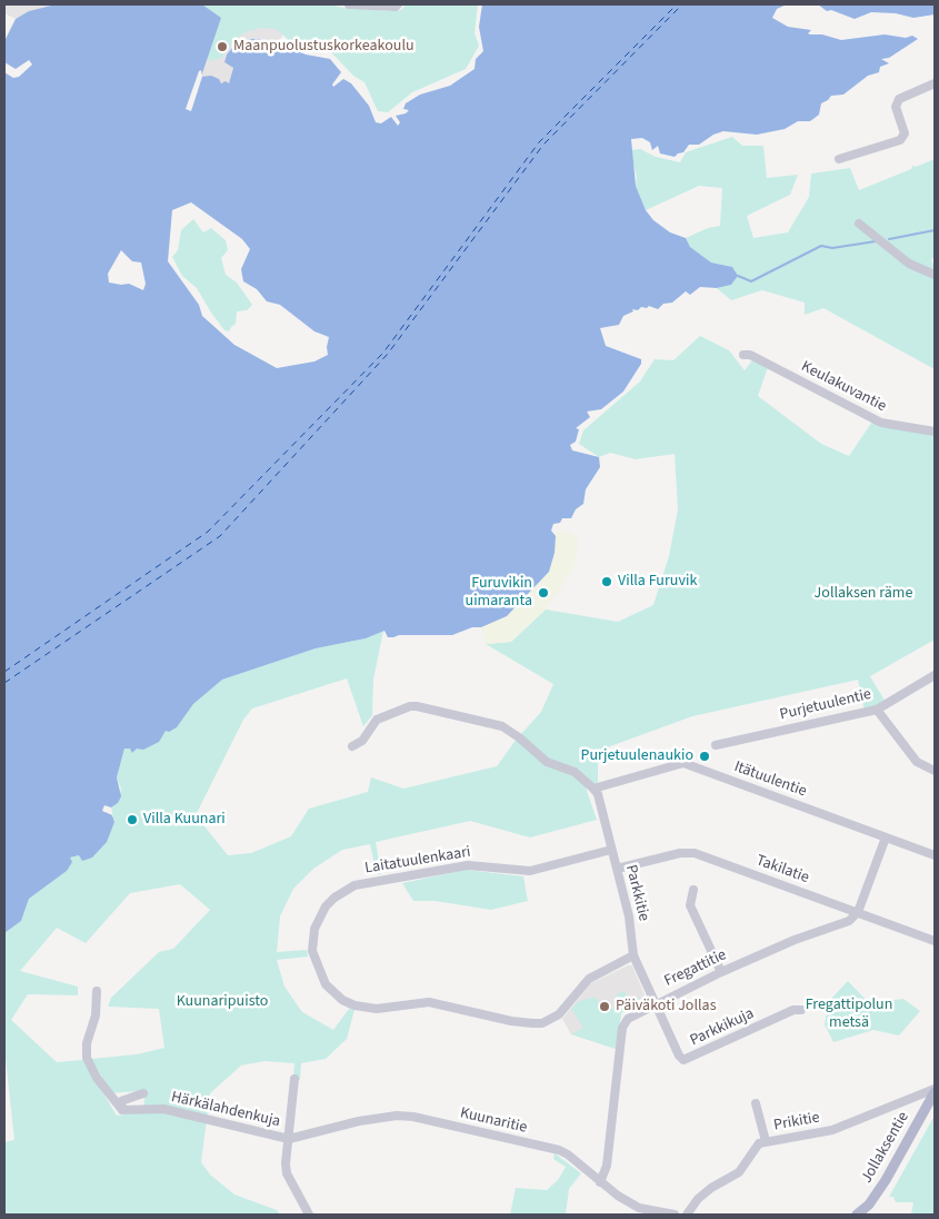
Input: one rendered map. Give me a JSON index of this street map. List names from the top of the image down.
{
  "streets": {
    "main road": ["Jollaksentie"],
    "street": [
      "Keulakuvantie",
      "Purjetuulentie",
      "Itätuulentie",
      "Laitatuulenkaari",
      "Takilatie",
      "Parkkitie",
      "Fregattitie",
      "Parkkikuja",
      "Härkälahdenkuja",
      "Kuunaritie",
      "Prikitie"
    ]
  },
  "crossings": [
    ["Itätuulentie", "Parkkitie"],
    ["Laitatuulenkaari", "Parkkitie"],
    ["Takilatie", "Parkkitie"],
    ["Takilatie", "Fregattitie"],
    ["Parkkitie", "Fregattitie"],
    ["Parkkitie", "Parkkikuja"],
    ["Fregattitie", "Parkkikuja"],
    ["Fregattitie", "Kuunaritie"],
    ["Härkälahdenkuja", "Kuunaritie"],
    ["Prikitie", "Jollaksentie"]
  ],
  "parks": ["Jollaksen räme", "Kuunaripuisto", "Fregattipolun metsä"],
  "places": [
    "Maanpuolustuskorkeakoulu",
    "Villa Furuvik",
    "Furuvikin uimaranta",
    "Purjetuulenaukio",
    "Villa Kuunari",
    "Päiväkoti Jollas"
  ]
}
